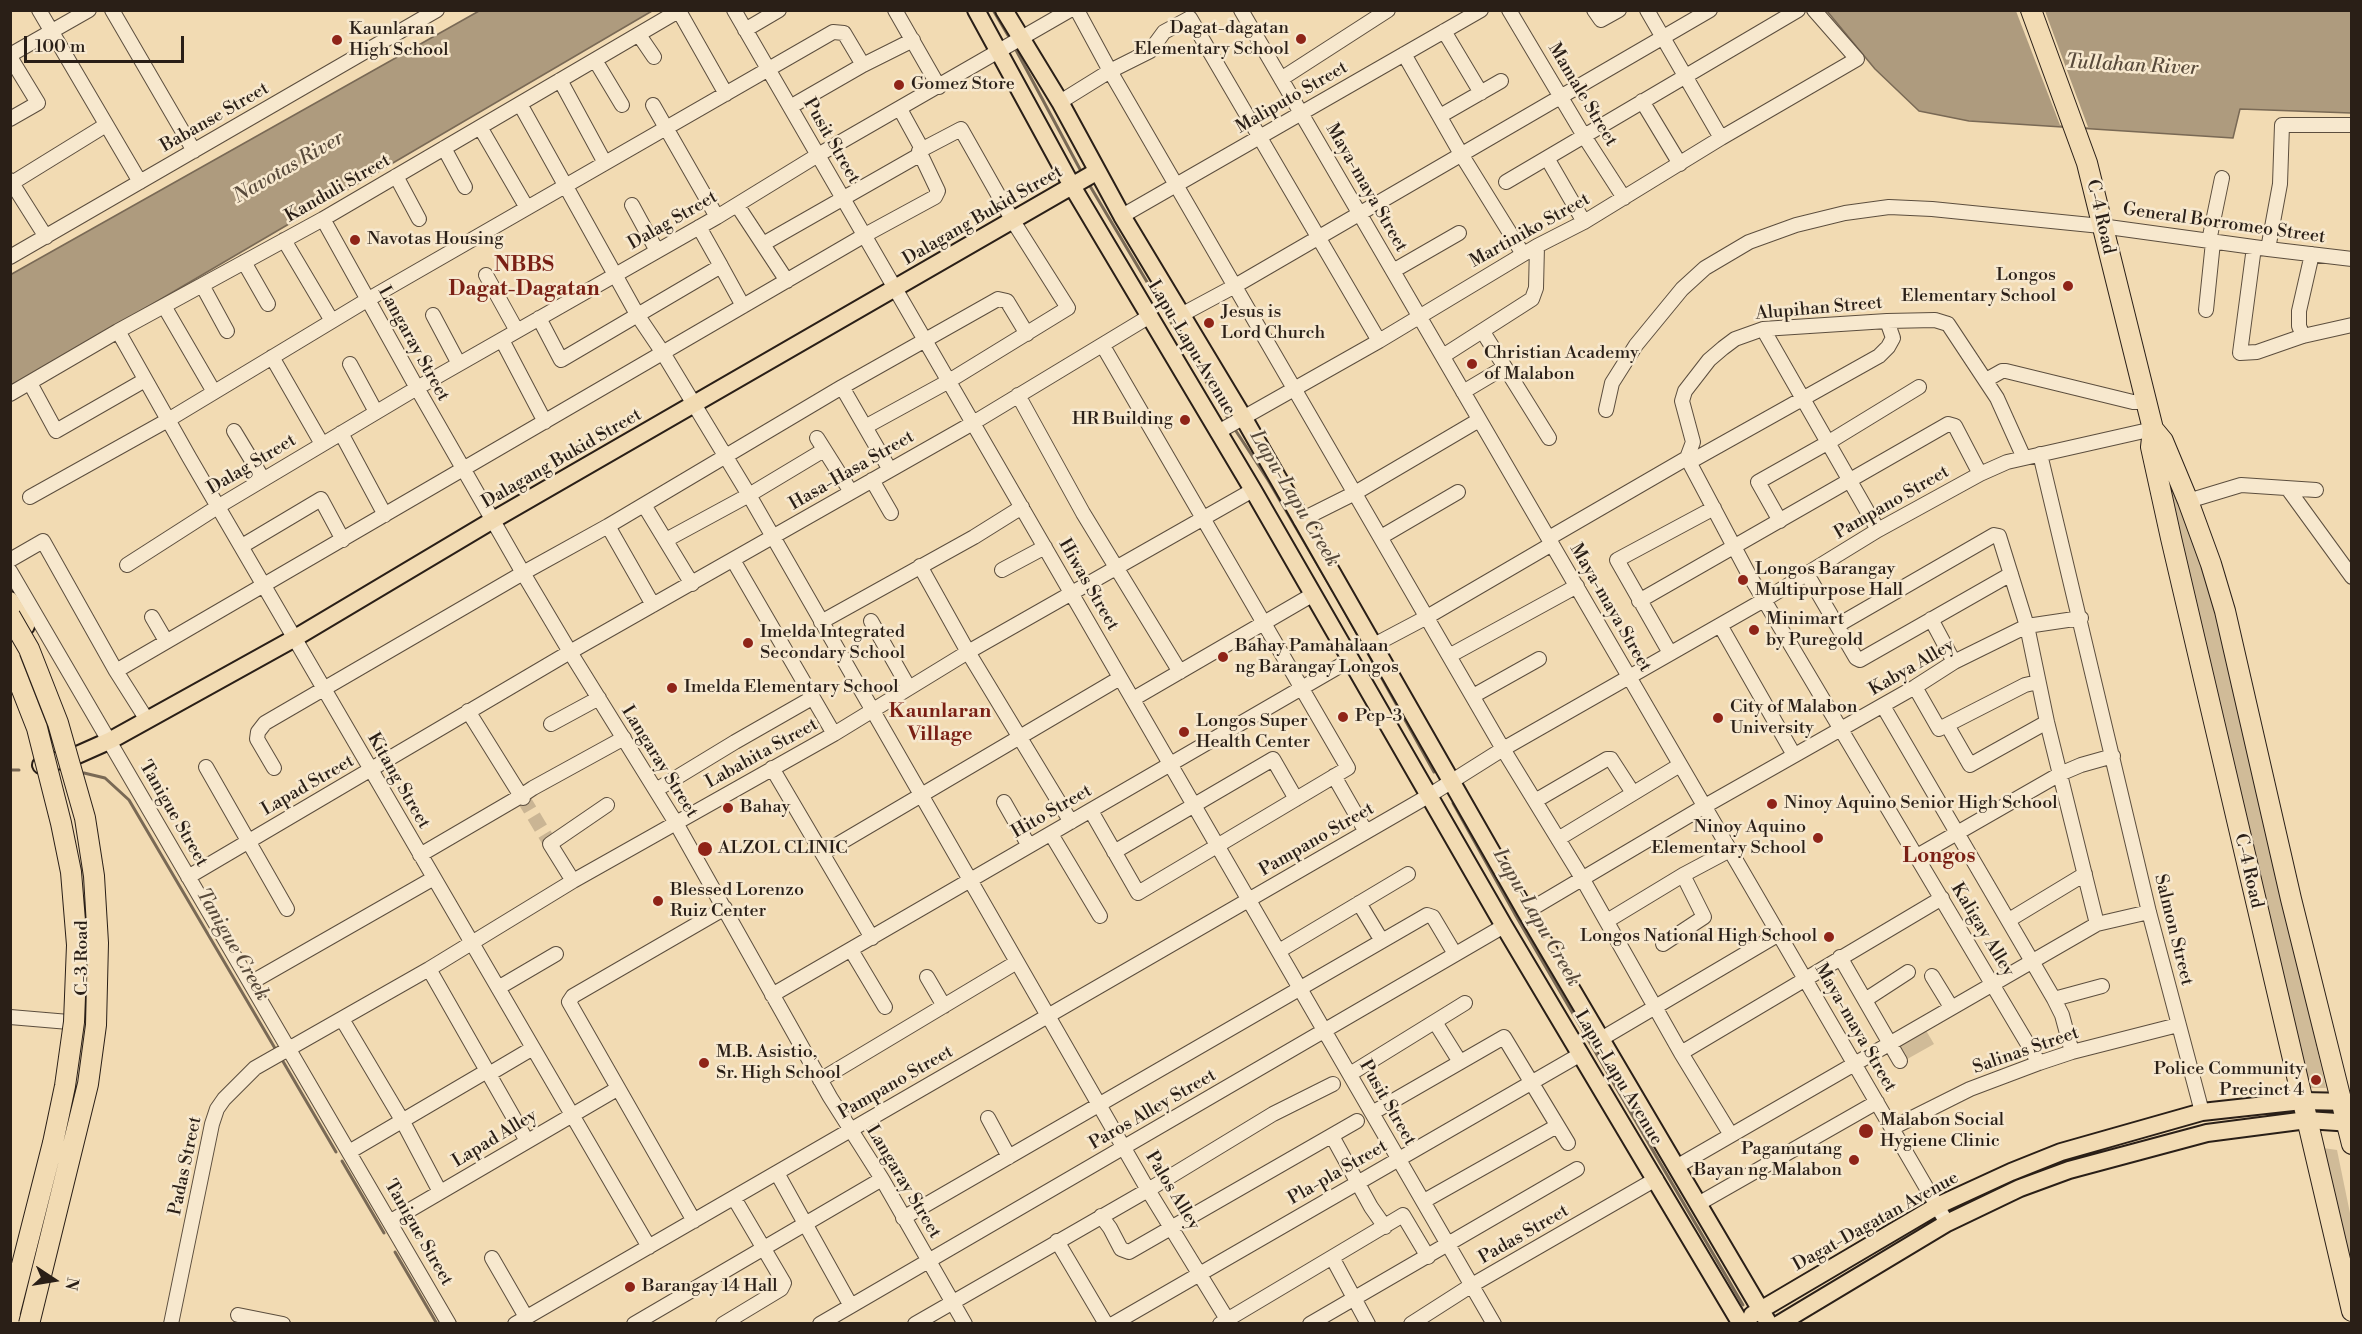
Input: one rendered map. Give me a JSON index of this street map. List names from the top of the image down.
{
  "streets": {
    "highway": ["C-4 Road"],
    "main road": [
      "Dalagang Bukid Street",
      "Lapu-Lapu Avenue",
      "C-3 Road",
      "Dagat-Dagatan Avenue"
    ],
    "street": [
      "Mamale Street",
      "Maliputo Street",
      "Babanse Street",
      "Pusit Street",
      "Maya-maya Street",
      "Kanduli Street",
      "Dalag Street",
      "General Borromeo Street",
      "Martiniko Street",
      "Alupihan Street",
      "Langaray Street",
      "Hasa-Hasa Street",
      "Pampano Street",
      "Hiwas Street",
      "Kabya Alley",
      "Labahita Street",
      "Kitang Street",
      "Lapad Street",
      "Hito Street",
      "Tanigue Street",
      "Kaligay Alley",
      "Salmon Street",
      "Salinas Street",
      "Paros Alley Street",
      "Lapad Alley",
      "Padas Street",
      "Pla-pla Street",
      "Palos Alley"
    ]
  },
  "crossings": [
    ["Mamale Street", "Martiniko Street"],
    ["Maliputo Street", "Maya-maya Street"],
    ["Maliputo Street", "Lapu-Lapu Avenue"],
    ["Pusit Street", "Dalagang Bukid Street"],
    ["Pusit Street", "Dalag Street"],
    ["Pusit Street", "Pampano Street"],
    ["Pusit Street", "Hiwas Street"],
    ["Pusit Street", "Paros Alley Street"],
    ["Pusit Street", "Padas Street"],
    ["Pusit Street", "Pla-pla Street"],
    ["Maya-maya Street", "Martiniko Street"],
    ["Maya-maya Street", "Pampano Street"],
    ["Maya-maya Street", "Kabya Alley"],
    ["Maya-maya Street", "Salinas Street"],
    ["Maya-maya Street", "Dagat-Dagatan Avenue"],
    ["Kanduli Street", "Langaray Street"],
    ["Kanduli Street", "Kitang Street"],
    ["Kanduli Street", "Palos Alley"],
    ["Dalagang Bukid Street", "Langaray Street"],
    ["Dalagang Bukid Street", "Lapu-Lapu Avenue"],
    ["Dalagang Bukid Street", "Hiwas Street"],
    ["Dalagang Bukid Street", "Kitang Street"],
    ["Dalagang Bukid Street", "Tanigue Street"],
    ["Dalagang Bukid Street", "C-3 Road"],
    ["Dalagang Bukid Street", "Palos Alley"],
    ["C-4 Road", "General Borromeo Street"],
    ["C-4 Road", "Pampano Street"],
    ["C-4 Road", "Dagat-Dagatan Avenue"],
    ["Dalag Street", "Langaray Street"],
    ["Dalag Street", "Lapu-Lapu Avenue"],
    ["Dalag Street", "Kitang Street"],
    ["Dalag Street", "Palos Alley"],
    ["Martiniko Street", "Lapu-Lapu Avenue"],
    ["Alupihan Street", "Pampano Street"],
    ["Alupihan Street", "Kaligay Alley"],
    ["Langaray Street", "Hasa-Hasa Street"],
    ["Langaray Street", "Pampano Street"],
    ["Langaray Street", "Labahita Street"],
    ["Langaray Street", "Lapad Street"],
    ["Langaray Street", "Hito Street"],
    ["Langaray Street", "Paros Alley Street"],
    ["Lapu-Lapu Avenue", "Hasa-Hasa Street"],
    ["Lapu-Lapu Avenue", "Pampano Street"],
    ["Lapu-Lapu Avenue", "Kabya Alley"],
    ["Lapu-Lapu Avenue", "Labahita Street"],
    ["Lapu-Lapu Avenue", "Hito Street"],
    ["Lapu-Lapu Avenue", "Paros Alley Street"],
    ["Lapu-Lapu Avenue", "Padas Street"],
    ["Lapu-Lapu Avenue", "Pla-pla Street"],
    ["Lapu-Lapu Avenue", "Dagat-Dagatan Avenue"],
    ["Hasa-Hasa Street", "Hiwas Street"],
    ["Hasa-Hasa Street", "Lapad Street"],
    ["Hasa-Hasa Street", "Palos Alley"],
    ["Pampano Street", "Hiwas Street"],
    ["Pampano Street", "Kitang Street"],
    ["Pampano Street", "Kaligay Alley"],
    ["Pampano Street", "Salmon Street"],
    ["Pampano Street", "Palos Alley"],
    ["Hiwas Street", "Labahita Street"],
    ["Hiwas Street", "Hito Street"],
    ["Kabya Alley", "Kaligay Alley"],
    ["Kabya Alley", "Salmon Street"],
    ["Labahita Street", "Kitang Street"],
    ["Labahita Street", "Tanigue Street"],
    ["Labahita Street", "Padas Street"],
    ["Labahita Street", "Palos Alley"],
    ["Kitang Street", "Lapad Street"],
    ["Kitang Street", "Lapad Alley"],
    ["Lapad Street", "Tanigue Street"],
    ["Hito Street", "Palos Alley"],
    ["Tanigue Street", "Lapad Alley"],
    ["Tanigue Street", "Padas Street"],
    ["Kaligay Alley", "Salinas Street"],
    ["Salmon Street", "Salinas Street"],
    ["Salmon Street", "Dagat-Dagatan Avenue"],
    ["Paros Alley Street", "Palos Alley"],
    ["Pla-pla Street", "Palos Alley"]
  ],
  "districts": ["NBBS Dagat-Dagatan", "Kaunlaran Village", "Longos"],
  "water": [
    "Tullahan River",
    "Navotas River",
    "Lapu-Lapu Creek",
    "Tanigue Creek"
  ],
  "places": [
    "Dagat-dagatan Elementary School",
    "Kaunlaran High School",
    "Gomez Store",
    "Navotas Housing",
    "Longos Elementary School",
    "Jesus is Lord Church",
    "Christian Academy of Malabon",
    "HR Building",
    "Longos Barangay Multipurpose Hall",
    "Minimart by Puregold",
    "Imelda Integrated Secondary School",
    "Bahay Pamahalaan ng Barangay Longos",
    "Imelda Elementary School",
    "Pcp-3",
    "City of Malabon University",
    "Longos Super Health Center",
    "Ninoy Aquino Senior High School",
    "Bahay",
    "Ninoy Aquino Elementary School",
    "ALZOL CLINIC",
    "Blessed Lorenzo Ruiz Center",
    "Longos National High School",
    "M.B. Asistio, Sr. High School",
    "Police Community Precinct 4",
    "Malabon Social Hygiene Clinic",
    "Pagamutang Bayan ng Malabon",
    "Barangay 14 Hall"
  ],
  "scale_bar": "100 m",
  "north": "right"
}
